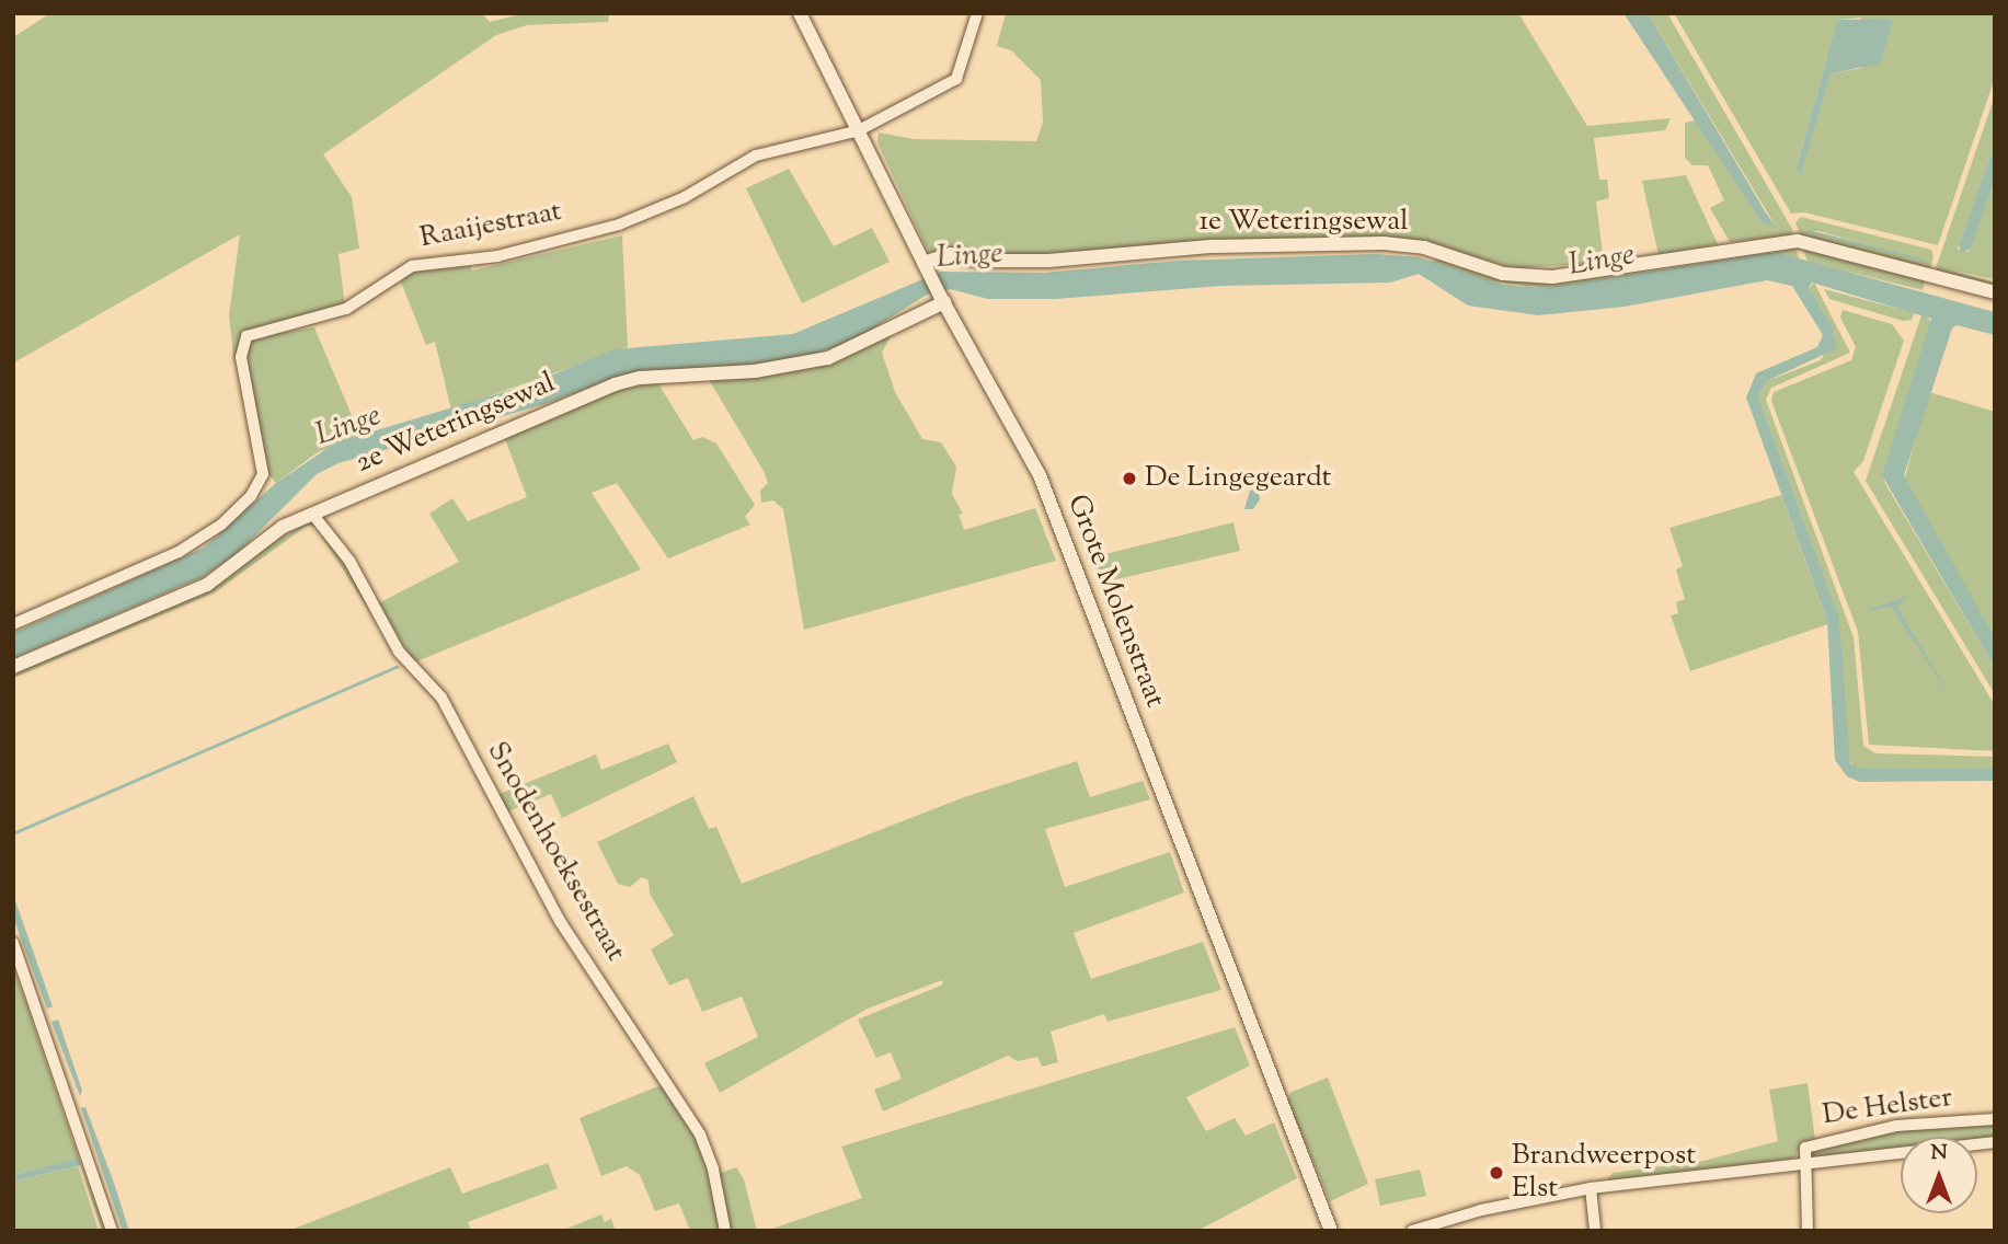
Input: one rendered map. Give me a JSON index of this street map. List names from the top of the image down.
{
  "streets": {
    "street": [
      "1e Weteringsewal",
      "Raaijestraat",
      "2e Weteringsewal",
      "Grote Molenstraat",
      "Snodenhoeksestraat",
      "De Helster"
    ]
  },
  "crossings": [
    ["1e Weteringsewal", "Grote Molenstraat"],
    ["Raaijestraat", "Grote Molenstraat"],
    ["2e Weteringsewal", "Grote Molenstraat"],
    ["2e Weteringsewal", "Snodenhoeksestraat"]
  ],
  "water": ["Linge"],
  "places": ["De Lingegeardt", "Brandweerpost Elst"],
  "north": "top"
}
